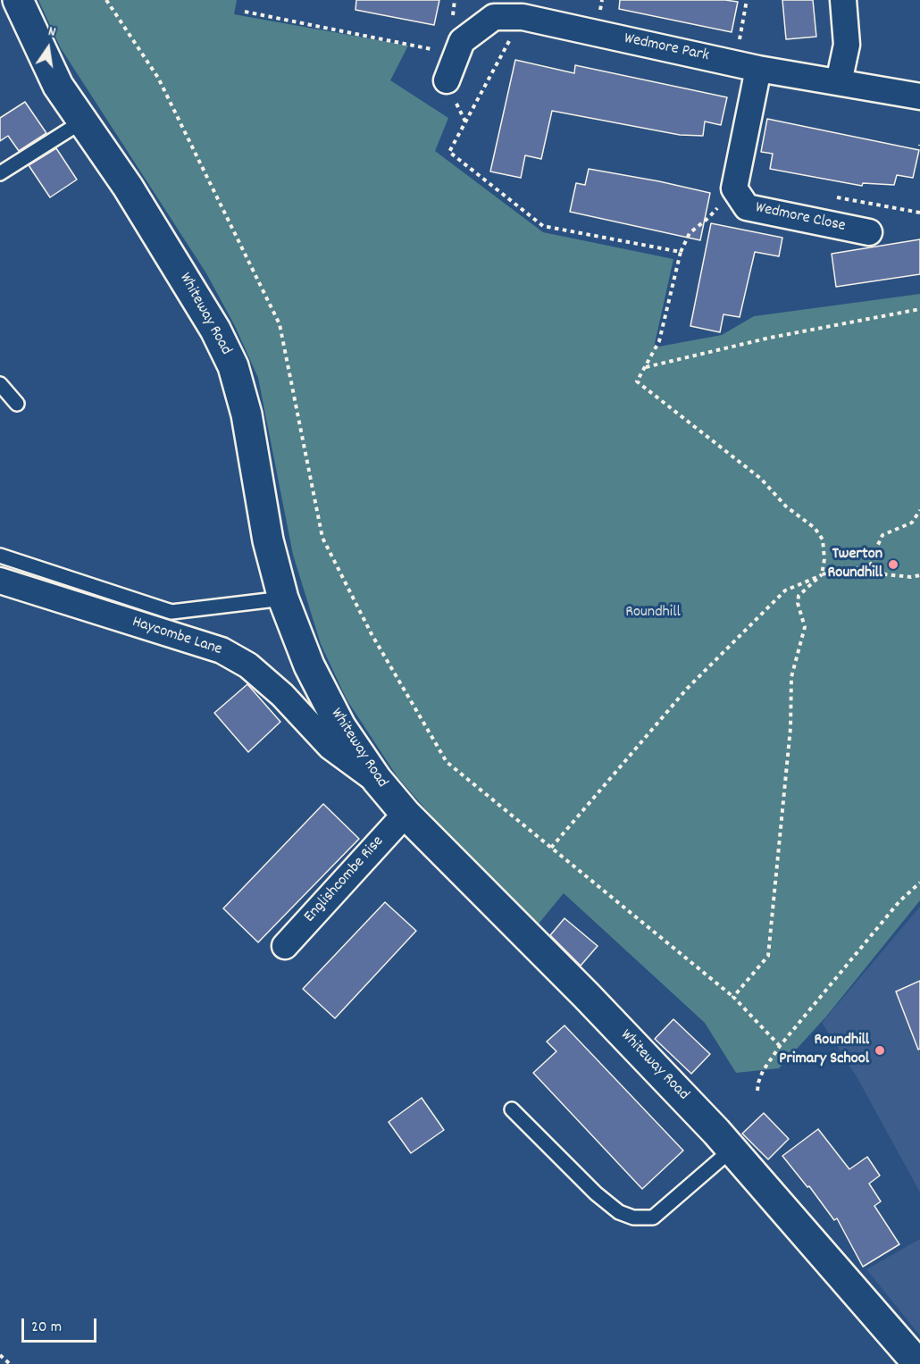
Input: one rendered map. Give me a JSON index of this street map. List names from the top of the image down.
{
  "streets": {
    "street": [
      "Wedmore Park",
      "Wedmore Close",
      "Whiteway Road",
      "Haycombe Lane",
      "Englishcombe Rise"
    ]
  },
  "crossings": [
    ["Whiteway Road", "Haycombe Lane"],
    ["Whiteway Road", "Englishcombe Rise"]
  ],
  "parks": ["Roundhill"],
  "places": ["Twerton Roundhill", "Roundhill Primary School"],
  "scale_bar": "20 m",
  "north": "top"
}
